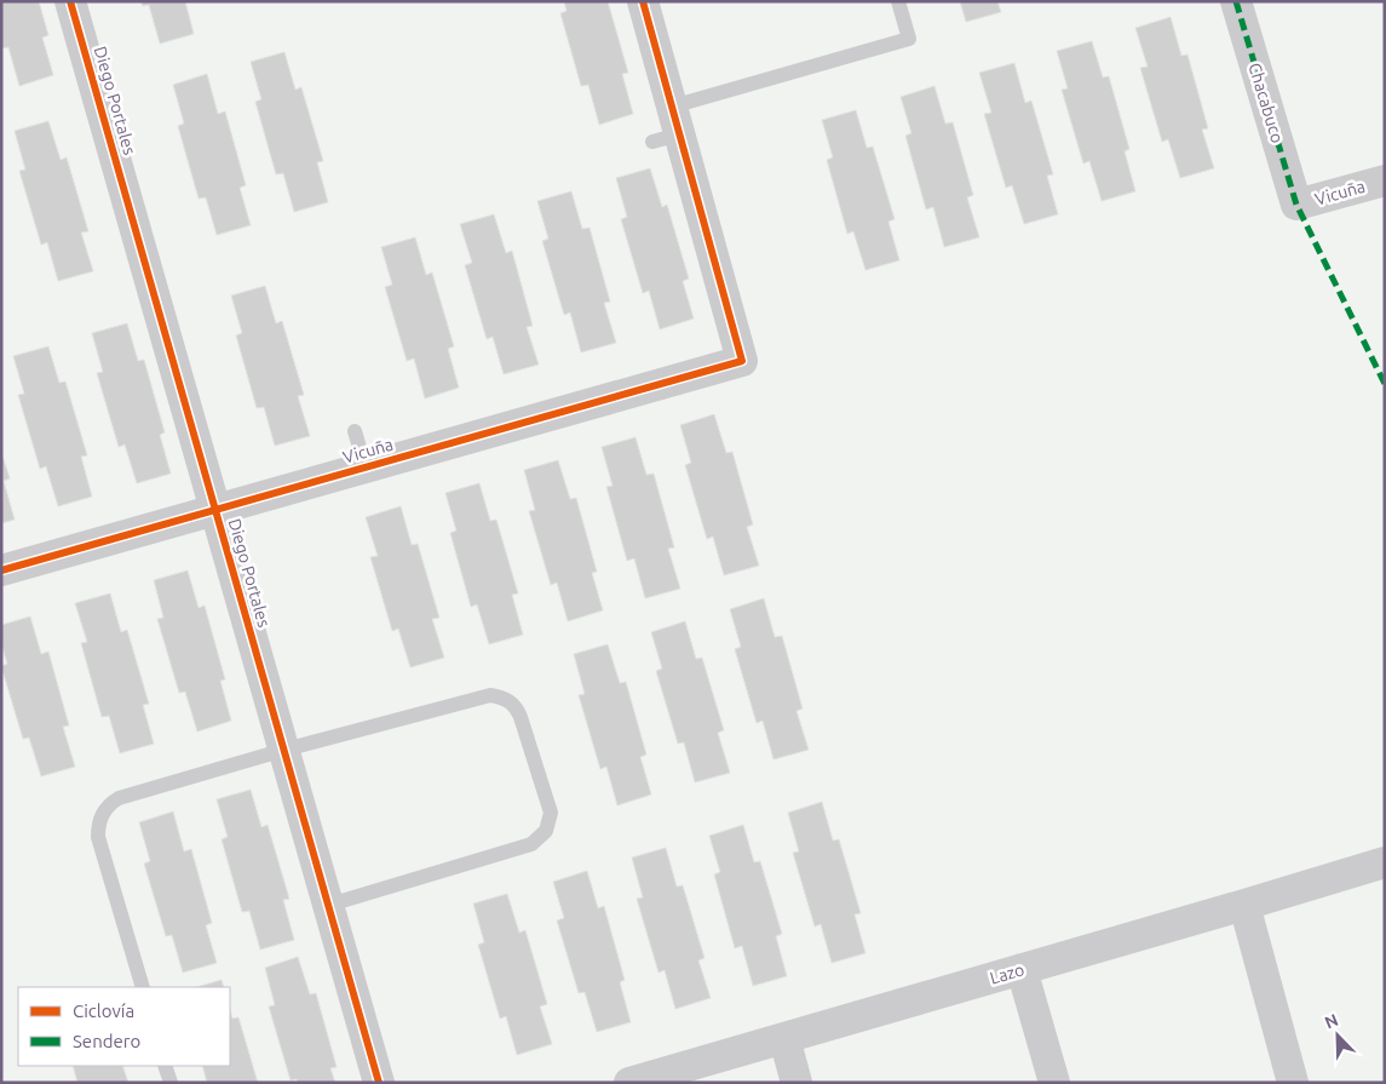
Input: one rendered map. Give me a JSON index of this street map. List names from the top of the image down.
{
  "streets": {
    "street": [
      "Diego Portales",
      "Chacabuco",
      "Vicuña",
      "Lazo"
    ]
  },
  "crossings": [
    ["Diego Portales", "Vicuña"],
    ["Chacabuco", "Vicuña"]
  ],
  "legend": ["Ciclovía", "Sendero"],
  "north": "top left"
}
